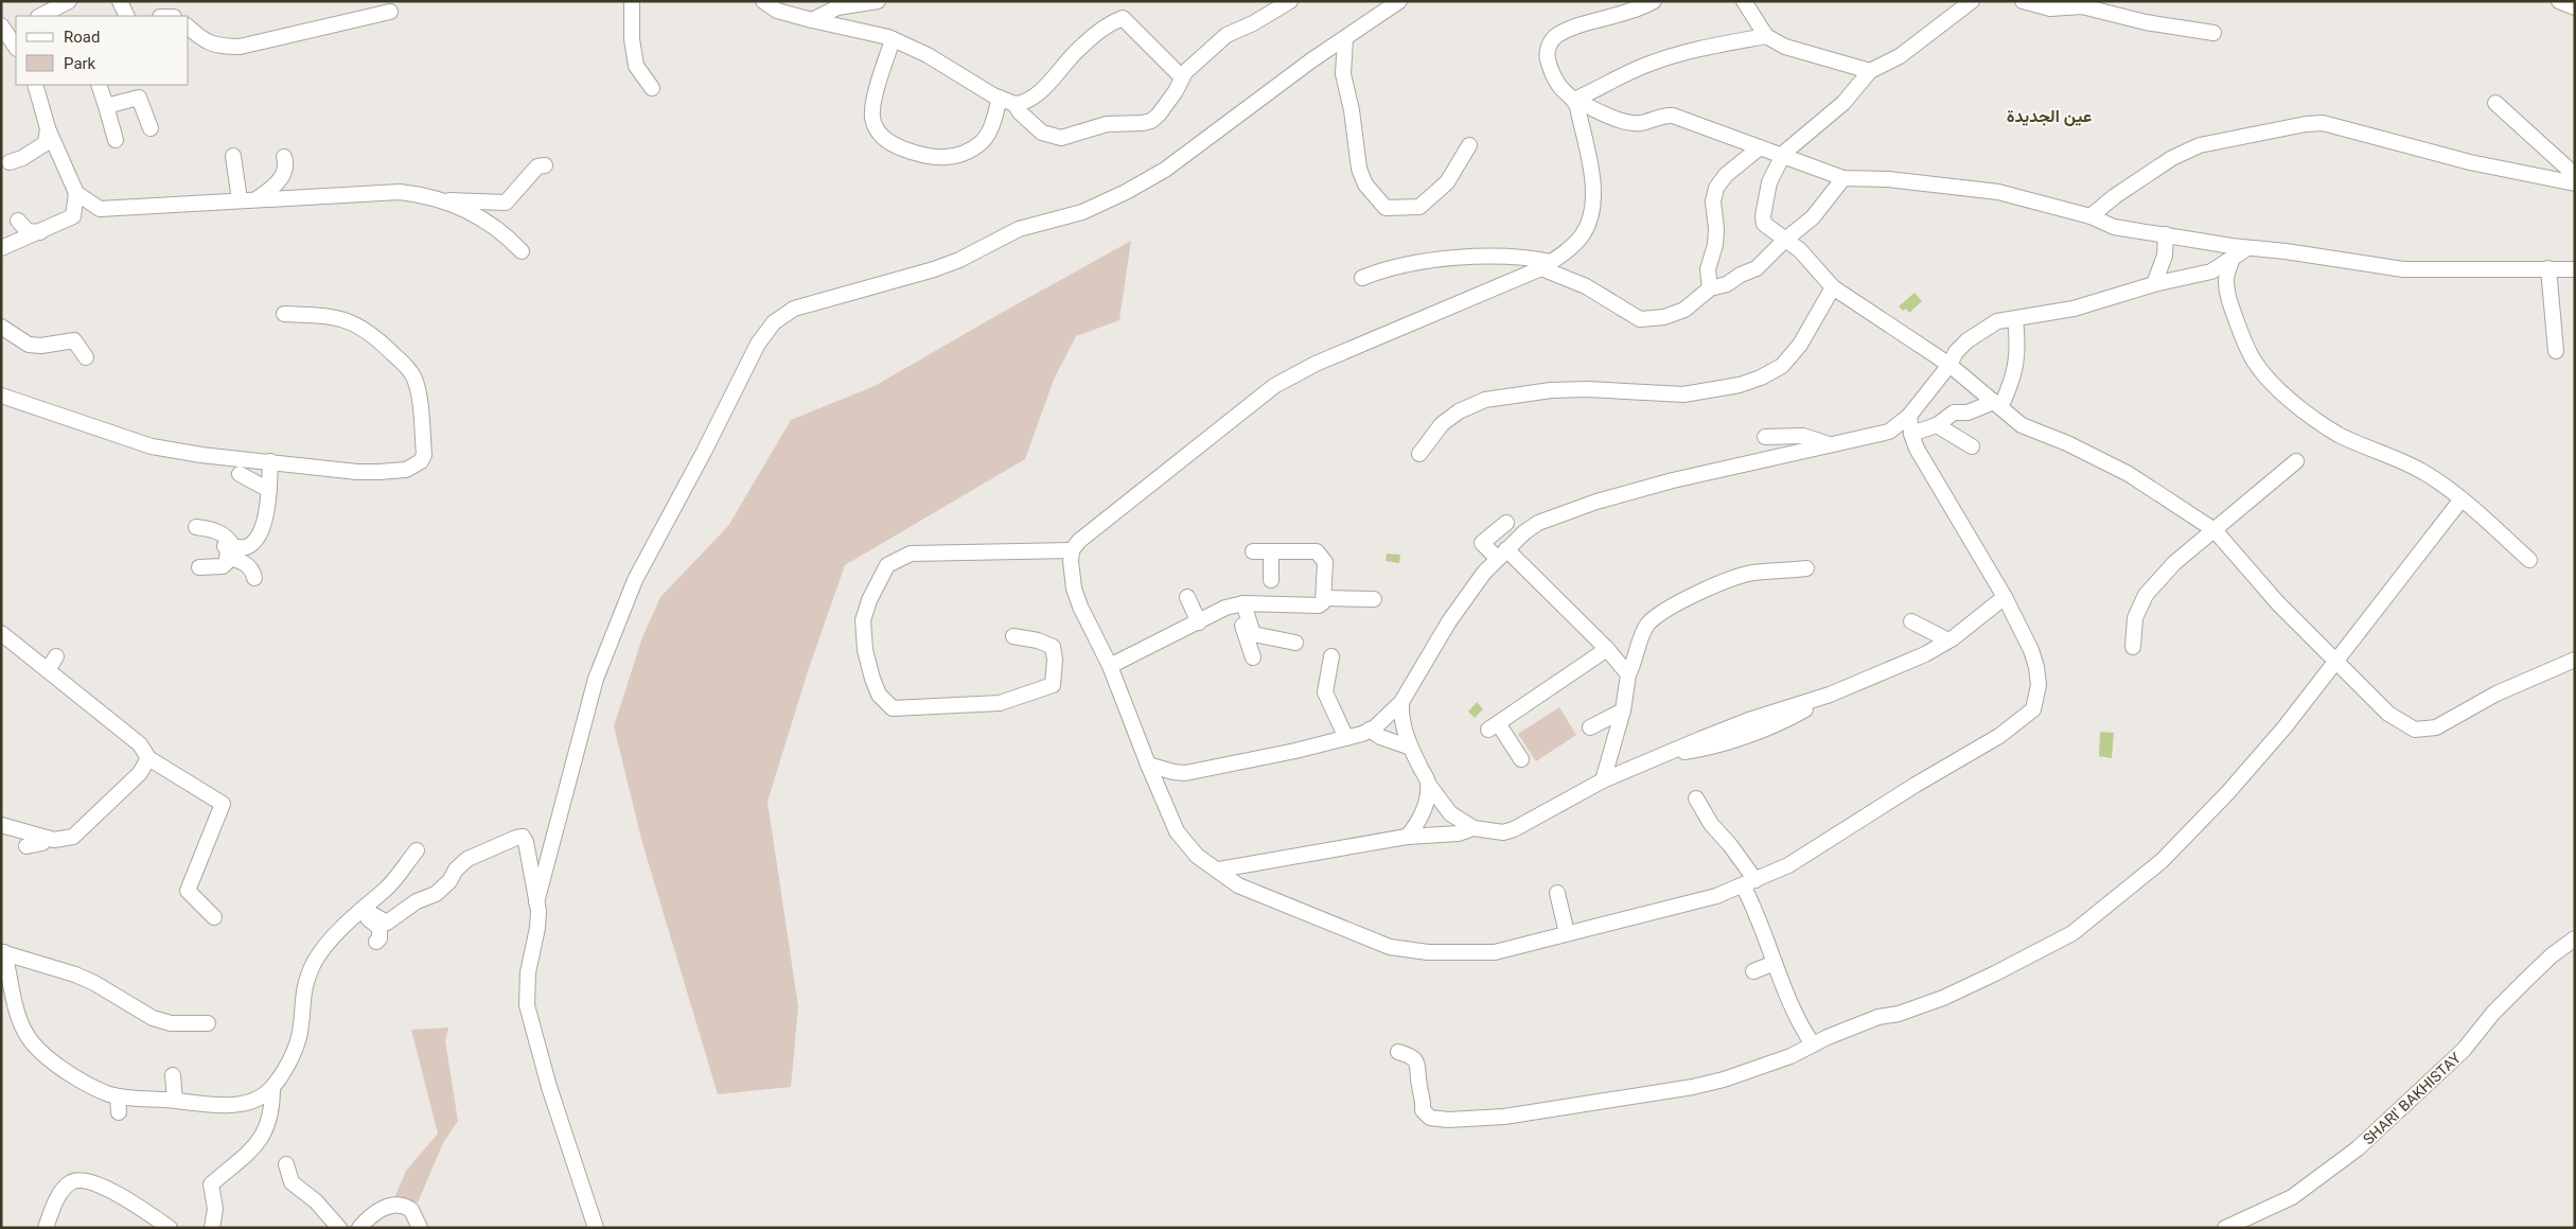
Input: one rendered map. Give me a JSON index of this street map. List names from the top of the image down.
{
  "streets": {
    "street": ["SHARI' BAKHISTAY"]
  },
  "districts": ["عين الجديدة"],
  "legend": ["Road", "Park"]
}
